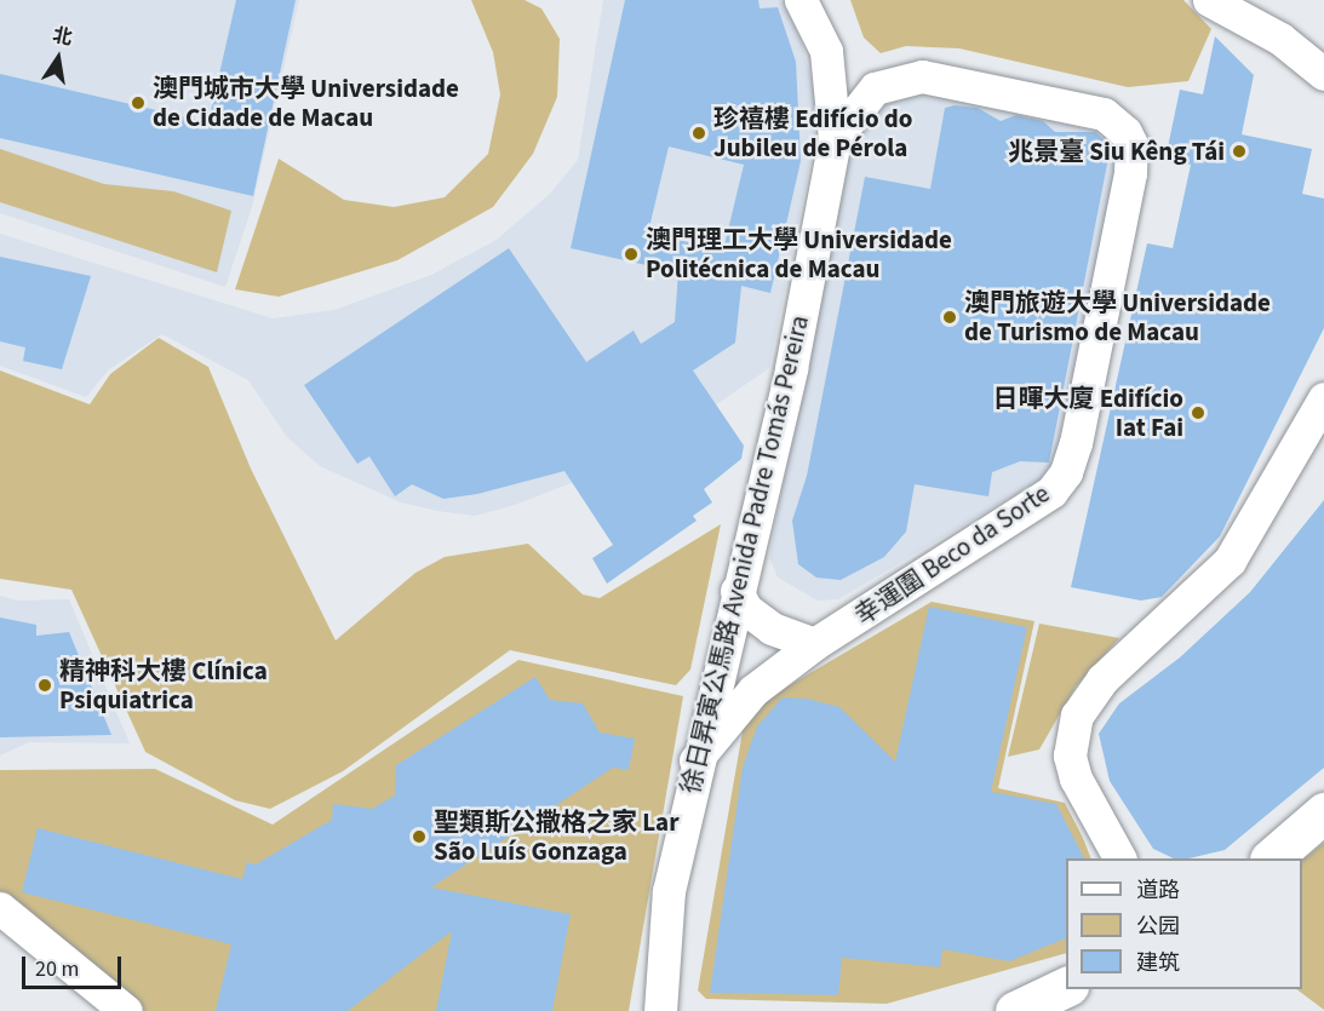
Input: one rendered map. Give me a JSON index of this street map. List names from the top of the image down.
{
  "streets": {
    "street": ["徐日昇寅公馬路 Avenida Padre Tomás Pereira", "幸運圍 Beco da Sorte"]
  },
  "crossings": [
    ["徐日昇寅公馬路 Avenida Padre Tomás Pereira", "幸運圍 Beco da Sorte"]
  ],
  "places": [
    "澳門城市大學 Universidade de Cidade de Macau",
    "珍禧樓 Edifício do Jubileu de Pérola",
    "兆景臺 Siu Kêng Tái",
    "澳門理工大學 Universidade Politécnica de Macau",
    "澳門旅遊大學 Universidade de Turismo de Macau",
    "日暉大廈 Edifício Iat Fai",
    "精神科大樓 Clínica Psiquiatrica",
    "聖類斯公撒格之家 Lar São Luís Gonzaga"
  ],
  "legend": ["道路", "公园", "建筑"],
  "scale_bar": "20 m",
  "north": "top"
}
